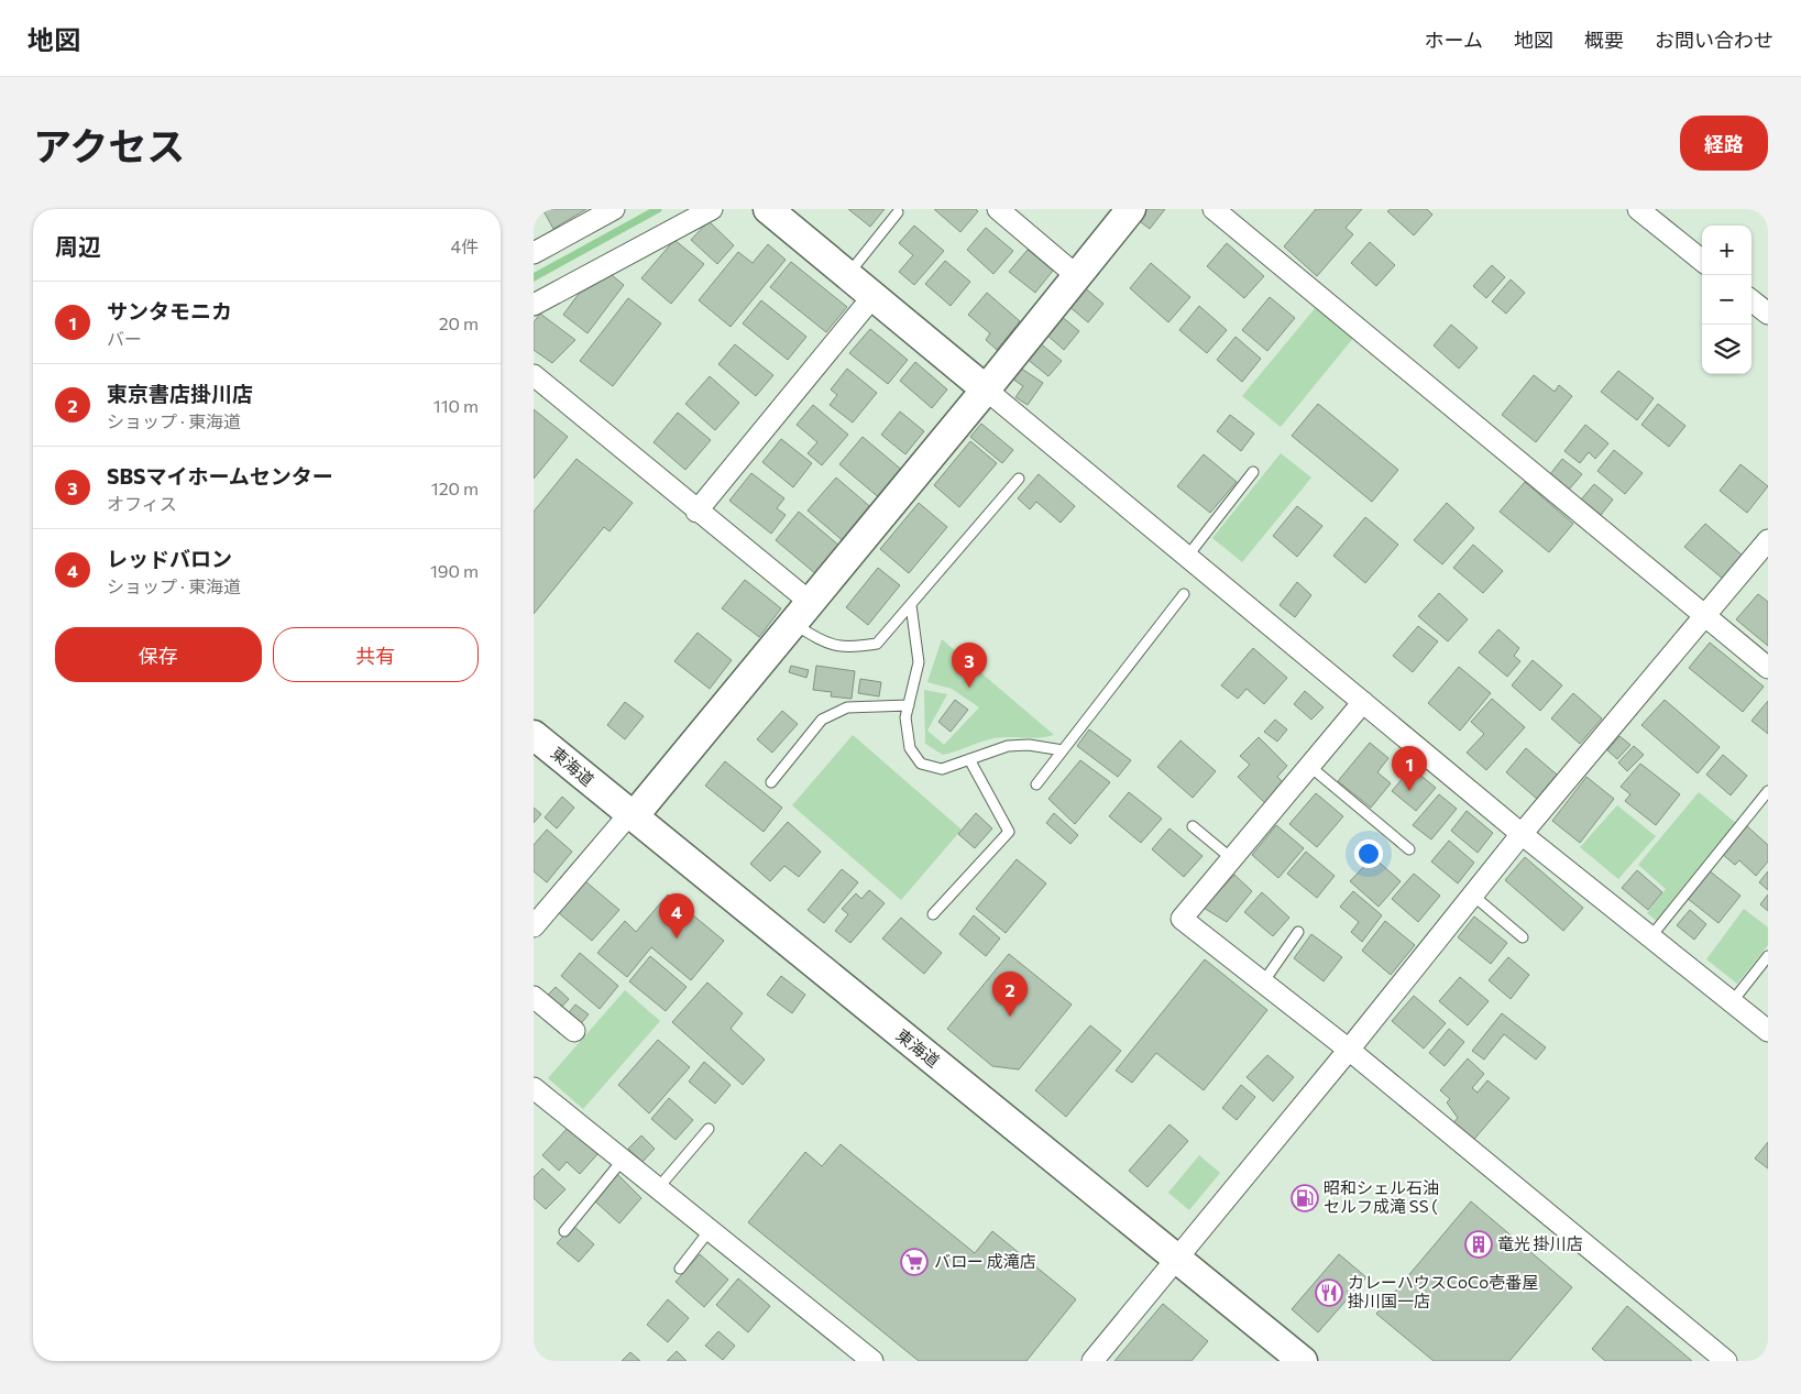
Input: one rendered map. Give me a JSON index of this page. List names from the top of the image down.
{
  "streets": {
    "street": ["東海道"]
  },
  "places": {
    "fuel station": ["昭和シェル石油 セルフ成滝 SS ("],
    "building": ["竜光 掛川店"],
    "supermarket": ["バロー 成滝店"],
    "restaurant": ["カレーハウスCoCo壱番屋 掛川国一店"]
  },
  "page": {
    "header": "地図",
    "nav": [
      "ホーム",
      "地図",
      "概要",
      "お問い合わせ"
    ],
    "title": "アクセス",
    "buttons": [
      "経路",
      ["保存", "共有"]
    ],
    "heading": ["周辺", "4件"],
    "map_buttons": ["+", "−"],
    "list": [
      {
        "mark": "1",
        "name": "サンタモニカ",
        "note": "バー",
        "value": "20 m"
      },
      {
        "mark": "2",
        "name": "東京書店掛川店",
        "note": "ショップ · 東海道",
        "value": "110 m"
      },
      {
        "mark": "3",
        "name": "SBSマイホームセンター",
        "note": "オフィス",
        "value": "120 m"
      },
      {
        "mark": "4",
        "name": "レッドバロン",
        "note": "ショップ · 東海道",
        "value": "190 m"
      }
    ],
    "pins": [
      "3",
      "1",
      "4",
      "2"
    ]
  }
}
